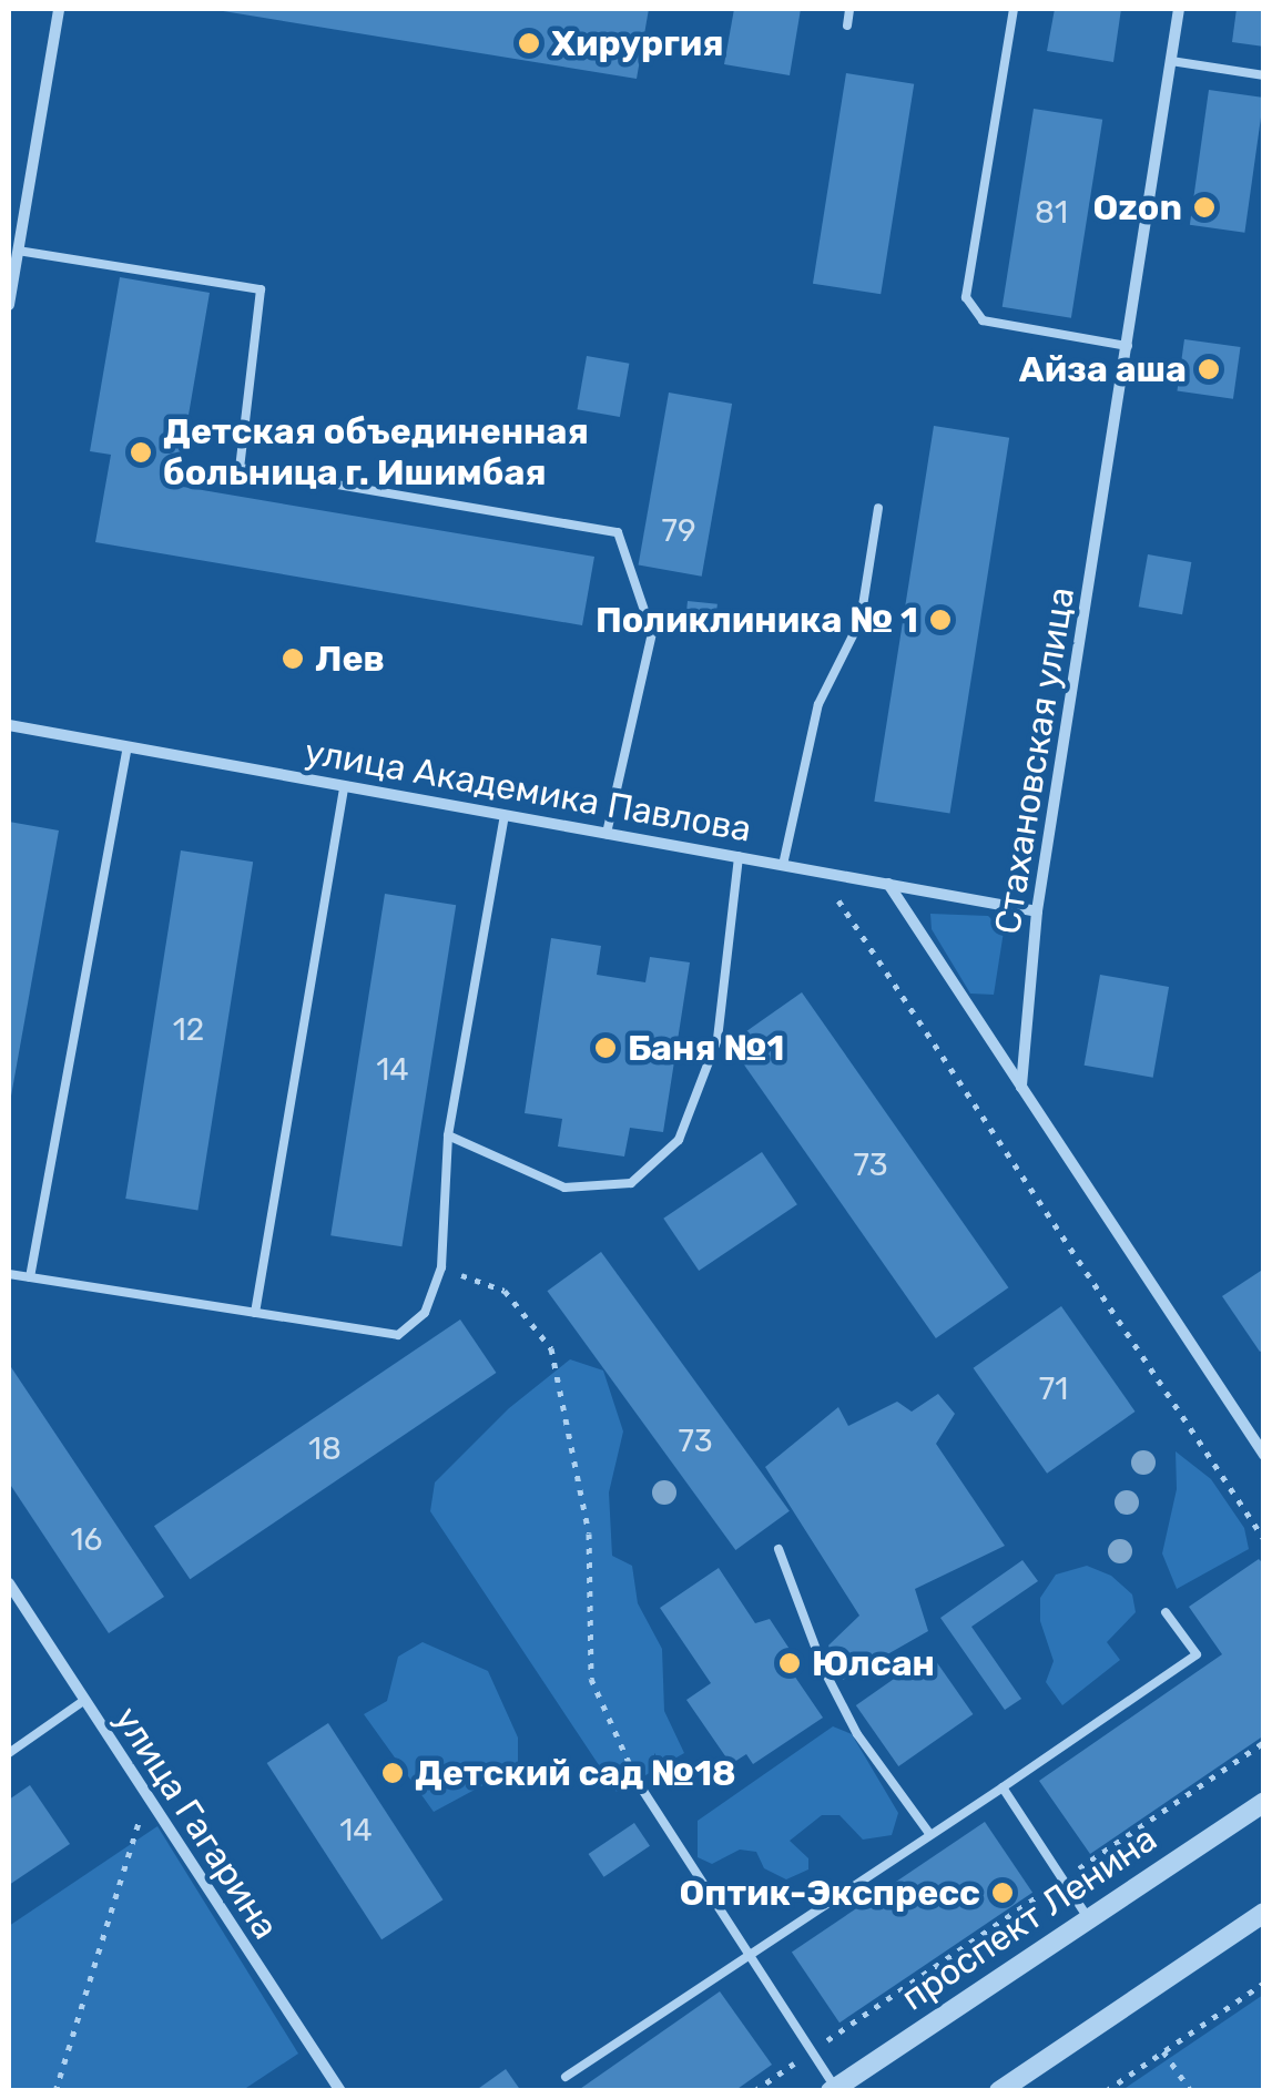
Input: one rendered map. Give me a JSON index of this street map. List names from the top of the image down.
{
  "streets": {
    "street": [
      "Стахановская улица",
      "улица Академика Павлова",
      "улица Гагарина",
      "проспект Ленина"
    ]
  },
  "crossings": [
    ["Стахановская улица", "улица Академика Павлова"]
  ],
  "places": [
    "Хирургия",
    "Ozon",
    "Айза аша",
    "Детская объединенная больница г. Ишимбая",
    "Поликлиника № 1",
    "Лев",
    "Баня №1",
    "Юлсан",
    "Детский сад №18",
    "Оптик-Экспресс"
  ],
  "house_numbers": [
    "81",
    "79",
    "12",
    "14",
    "73",
    "71",
    "73",
    "18",
    "16",
    "14"
  ]
}
